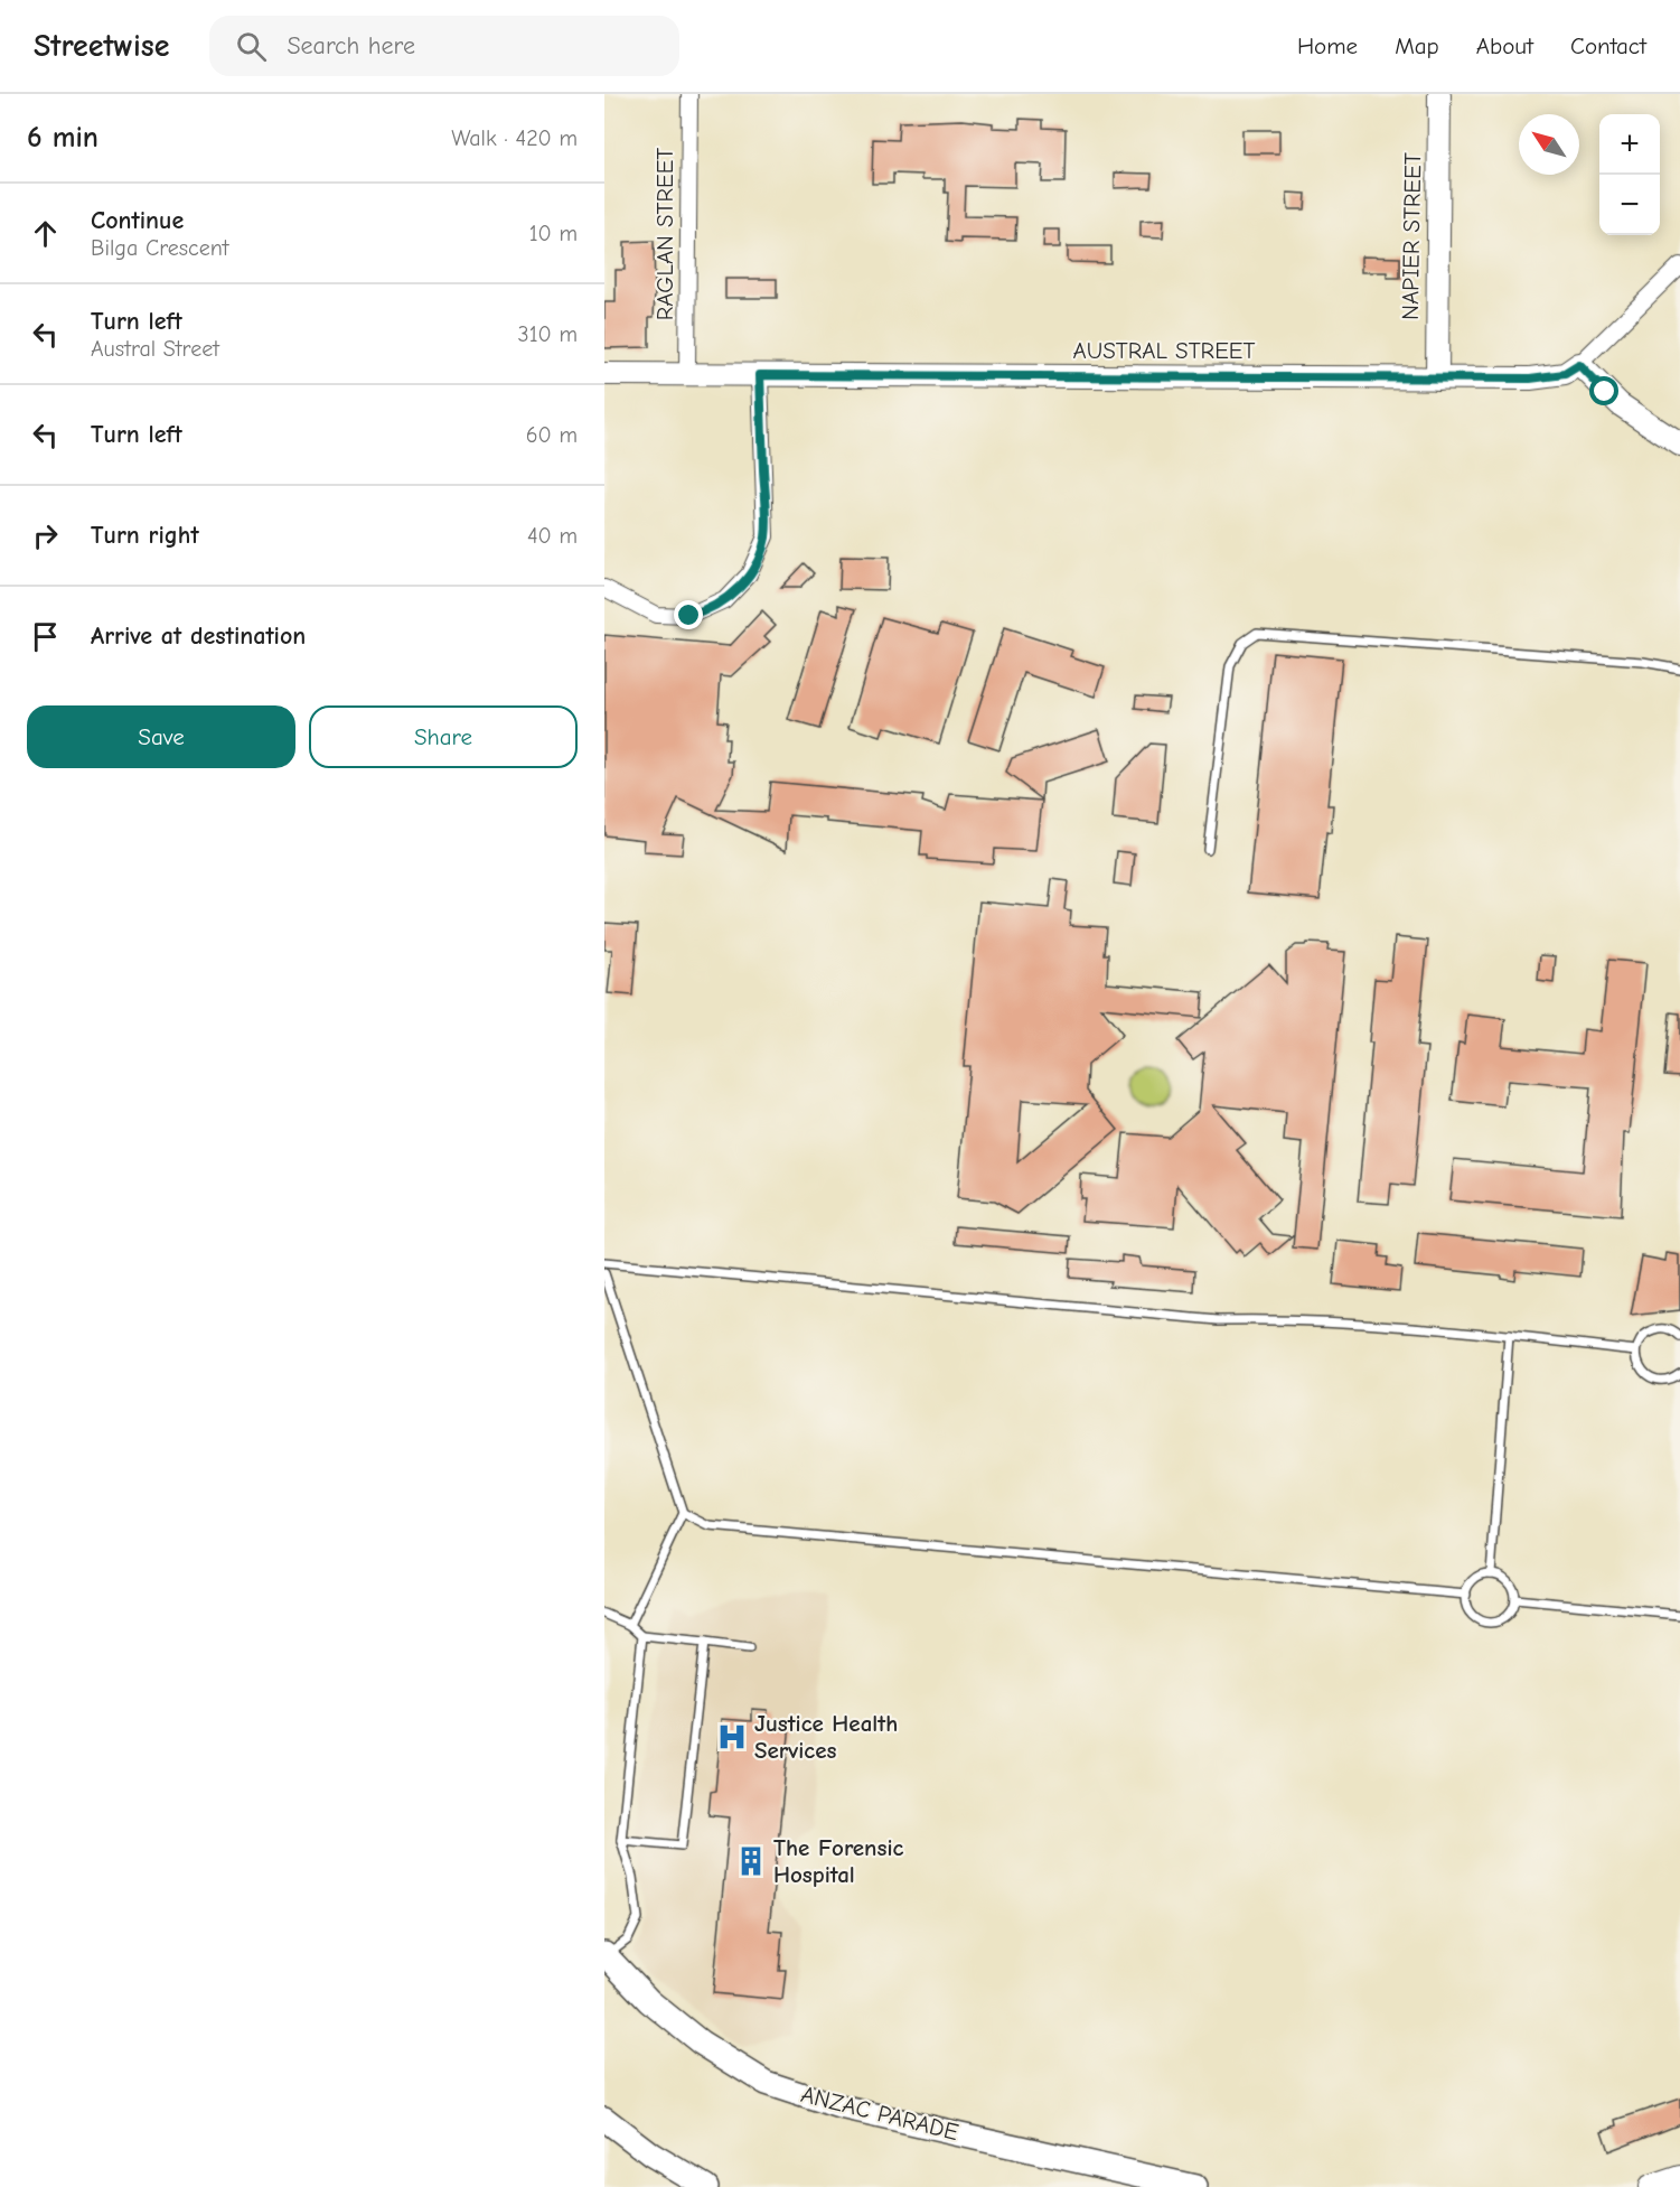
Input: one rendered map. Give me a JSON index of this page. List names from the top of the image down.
{
  "streets": {
    "main road": ["ANZAC PARADE"],
    "street": ["RAGLAN STREET", "NAPIER STREET", "AUSTRAL STREET"]
  },
  "crossings": [
    ["RAGLAN STREET", "AUSTRAL STREET"],
    ["NAPIER STREET", "AUSTRAL STREET"]
  ],
  "places": {
    "hospital": ["Justice Health Services"],
    "building": ["The Forensic Hospital"]
  },
  "north": "top left",
  "page": {
    "header": "Streetwise",
    "search": "Search here",
    "nav": [
      "Home",
      "Map",
      "About",
      "Contact"
    ],
    "heading": ["6 min", "Walk · 420 m"],
    "map_buttons": ["+", "−"],
    "list": [
      ["Continue", "Bilga Crescent", "10 m"],
      ["Turn left", "Austral Street", "310 m"],
      ["Turn left", "60 m"],
      ["Turn right", "40 m"],
      "Arrive at destination"
    ],
    "buttons": ["Save", "Share"]
  }
}
